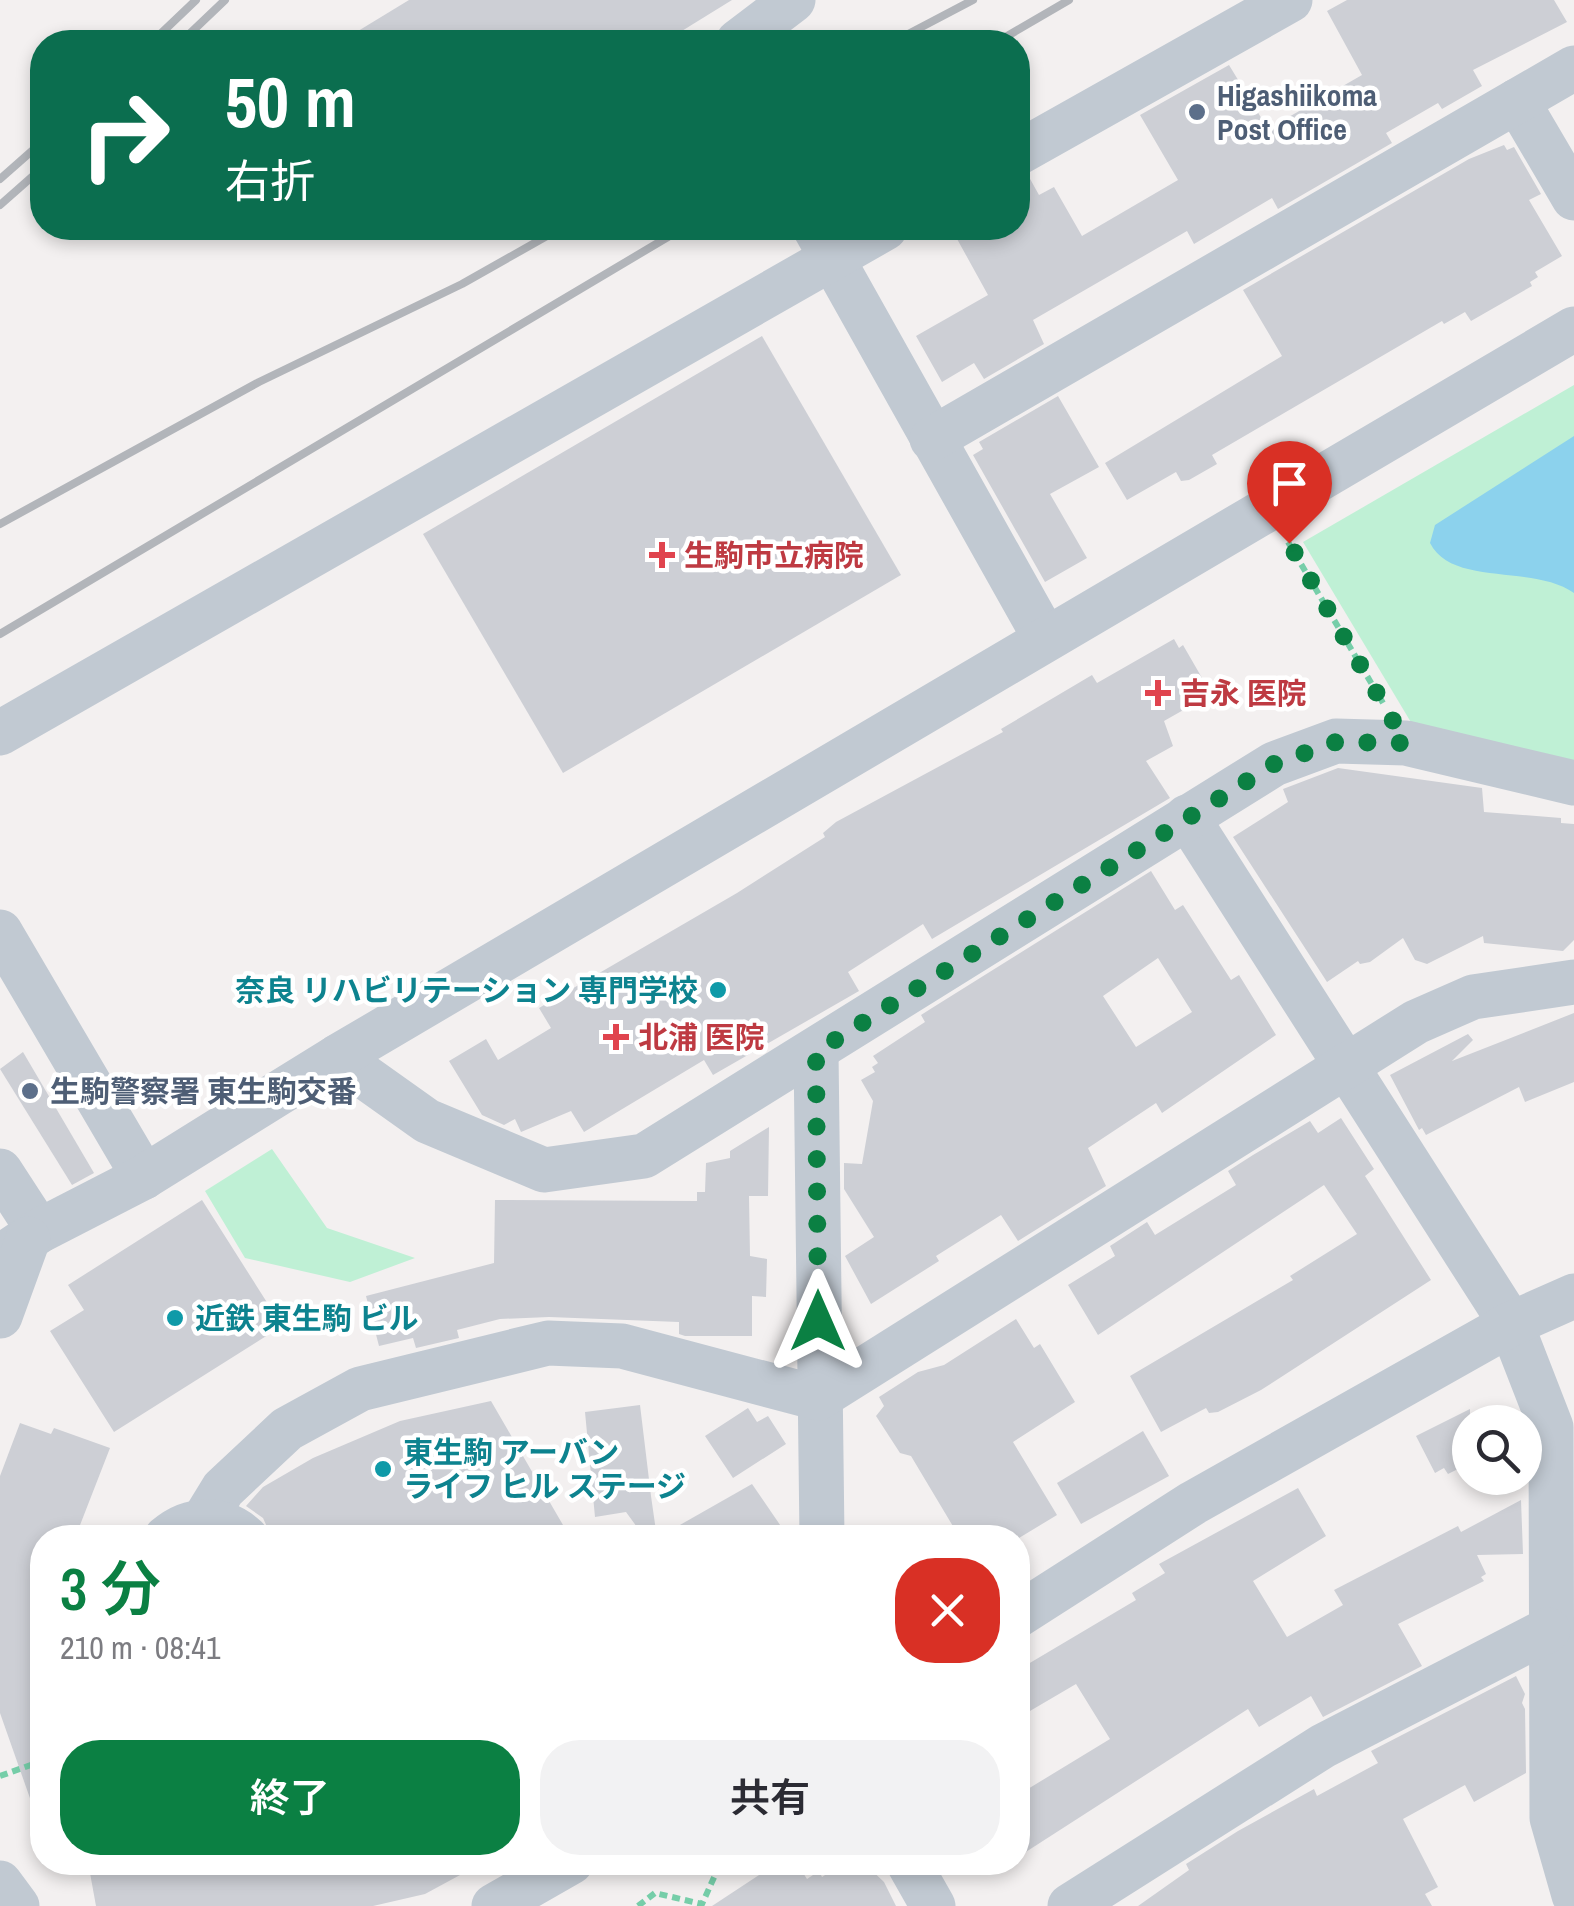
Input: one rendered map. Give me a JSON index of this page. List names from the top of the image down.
{
  "places": {
    "other": [
      "Higashiikoma Post Office",
      "奈良 リハビリテーション 専門学校",
      "生駒警察署 東生駒交番",
      "近鉄 東生駒 ビル",
      "東生駒 アーバン ライフ ヒル ステージ"
    ],
    "health": ["生駒市立病院", "吉永 医院", "北浦 医院"]
  },
  "page": {
    "turn": ["50 m", "右折"],
    "heading": ["3 分", "210 m · 08:41"],
    "buttons": ["終了", "共有"]
  }
}
